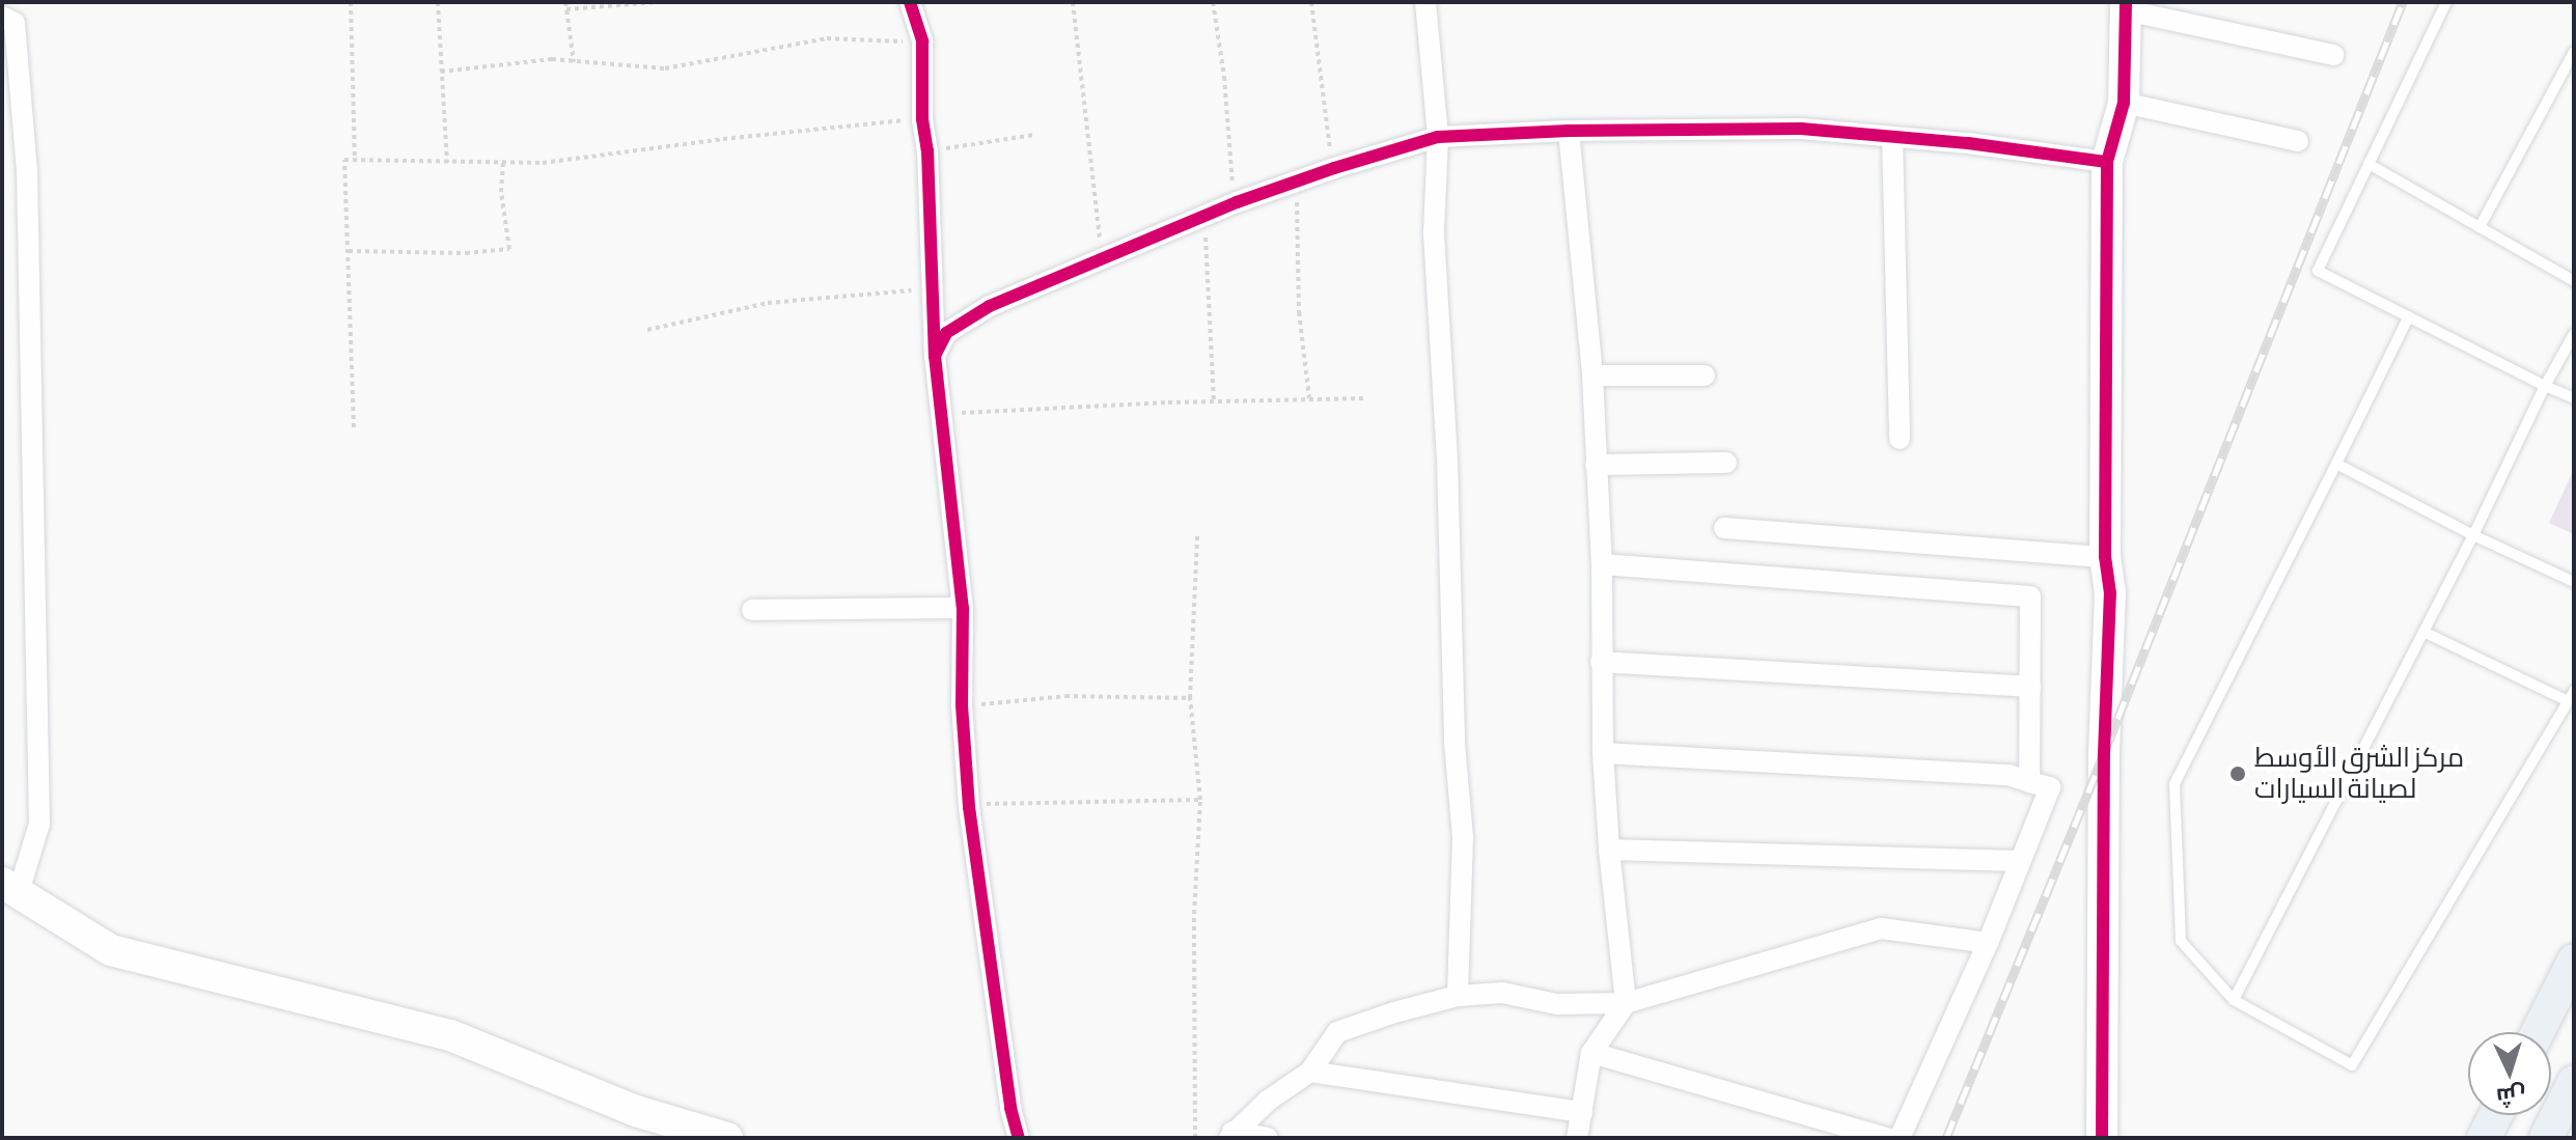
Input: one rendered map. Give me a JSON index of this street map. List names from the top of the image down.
{
  "places": ["مركز الشرق الأوسط لصيانة السيارات"],
  "north": "bottom"
}
